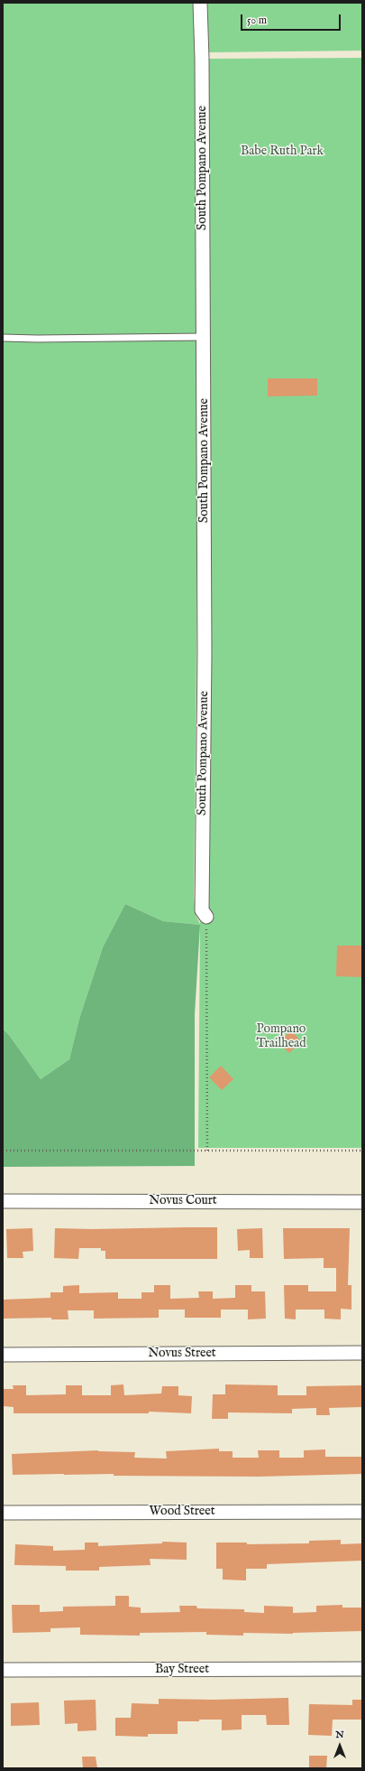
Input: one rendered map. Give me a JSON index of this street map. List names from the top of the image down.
{
  "streets": {
    "street": [
      "South Pompano Avenue",
      "Novus Court",
      "Novus Street",
      "Wood Street",
      "Bay Street"
    ]
  },
  "parks": ["Babe Ruth Park", "Pompano Trailhead"],
  "scale_bar": "50 m",
  "north": "top"
}
